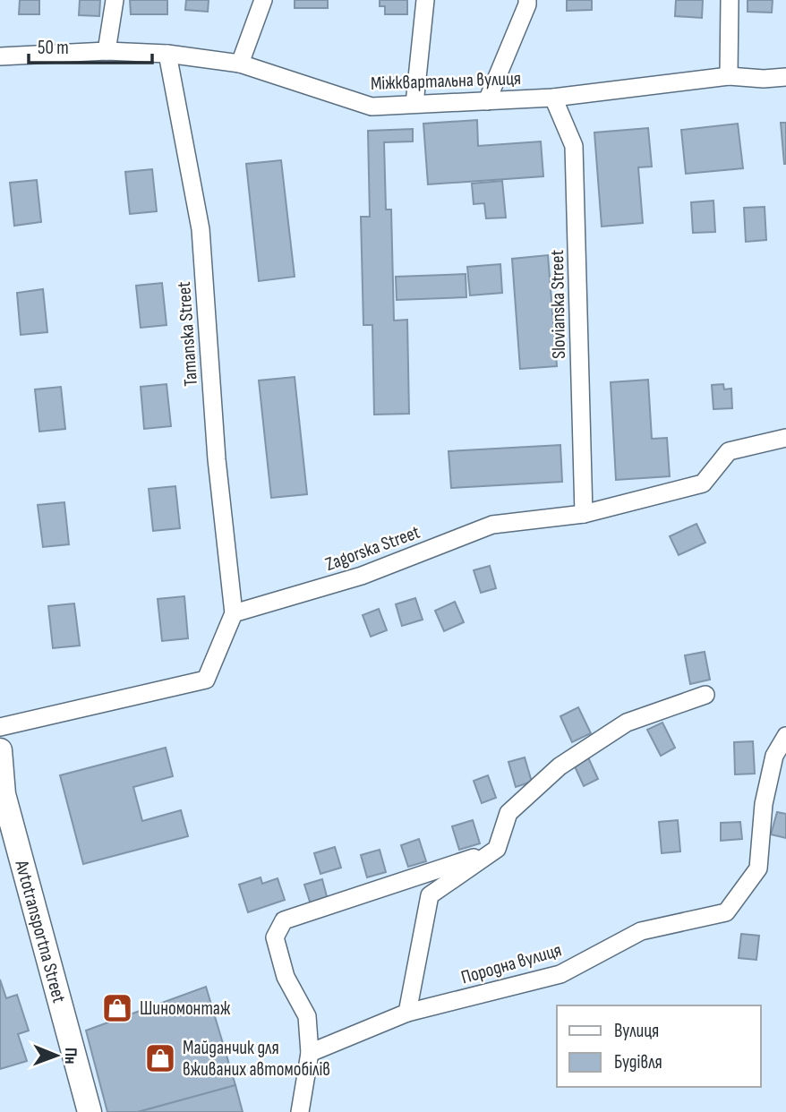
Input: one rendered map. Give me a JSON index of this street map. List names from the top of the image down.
{
  "streets": {
    "main road": ["Avtotransportna Street"],
    "street": [
      "Міжквартальна вулиця",
      "Slovianska Street",
      "Tamanska Street",
      "Zagorska Street",
      "Породна вулиця"
    ]
  },
  "crossings": [
    ["Міжквартальна вулиця", "Slovianska Street"],
    ["Міжквартальна вулиця", "Tamanska Street"],
    ["Slovianska Street", "Zagorska Street"],
    ["Tamanska Street", "Zagorska Street"]
  ],
  "places": {
    "shop": ["Шиномонтаж", "Майданчик для вживаних автомобілів"]
  },
  "legend": ["Вулиця", "Будівля"],
  "scale_bar": "50 m",
  "north": "right"
}
